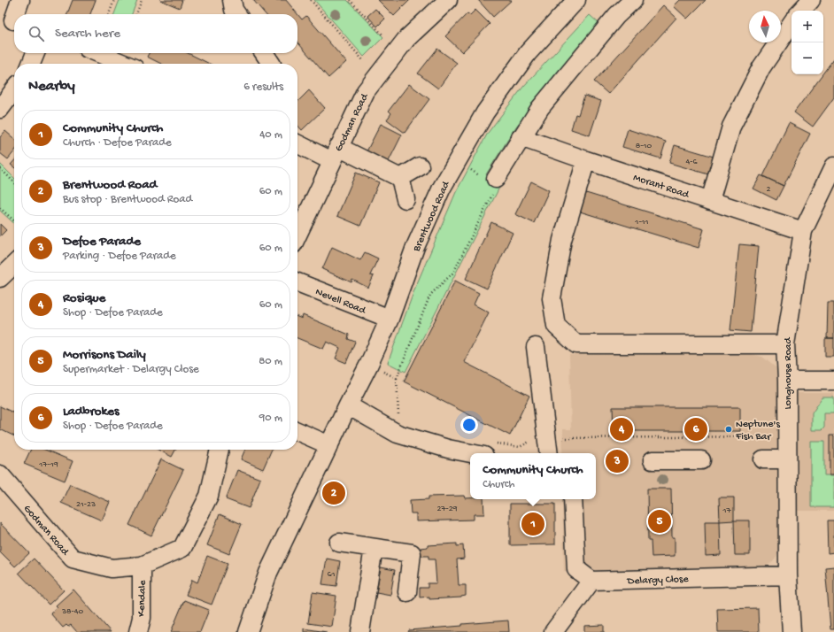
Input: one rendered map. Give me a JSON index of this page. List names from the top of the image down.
{
  "streets": {
    "street": [
      "Godman Road",
      "Morant Road",
      "Brentwood Road",
      "Nevell Road",
      "Longhouse Road",
      "Delargy Close",
      "Kendale"
    ]
  },
  "crossings": [
    ["Godman Road", "Kendale"],
    ["Morant Road", "Longhouse Road"],
    ["Brentwood Road", "Nevell Road"],
    ["Longhouse Road", "Delargy Close"]
  ],
  "places": ["Neptune's Fish Bar"],
  "house_numbers": [
    "8-10",
    "4-6",
    "2",
    "1-11",
    "17-19",
    "21-23",
    "27-29",
    "17",
    "61",
    "38-40"
  ],
  "north": "top",
  "page": {
    "map_buttons": ["+", "−"],
    "search": "Search here",
    "heading": ["Nearby", "6 results"],
    "list": [
      {
        "mark": "1",
        "name": "Community Church",
        "note": "Church · Defoe Parade",
        "value": "40 m"
      },
      {
        "mark": "2",
        "name": "Brentwood Road",
        "note": "Bus stop · Brentwood Road",
        "value": "60 m"
      },
      {
        "mark": "3",
        "name": "Defoe Parade",
        "note": "Parking · Defoe Parade",
        "value": "60 m"
      },
      {
        "mark": "4",
        "name": "Rosique",
        "note": "Shop · Defoe Parade",
        "value": "60 m"
      },
      {
        "mark": "5",
        "name": "Morrisons Daily",
        "note": "Supermarket · Delargy Close",
        "value": "80 m"
      },
      {
        "mark": "6",
        "name": "Ladbrokes",
        "note": "Shop · Defoe Parade",
        "value": "90 m"
      }
    ],
    "pins": [
      "4",
      "6",
      "3",
      "2",
      "5",
      "1"
    ],
    "popup": ["Community Church", "Church"]
  }
}
